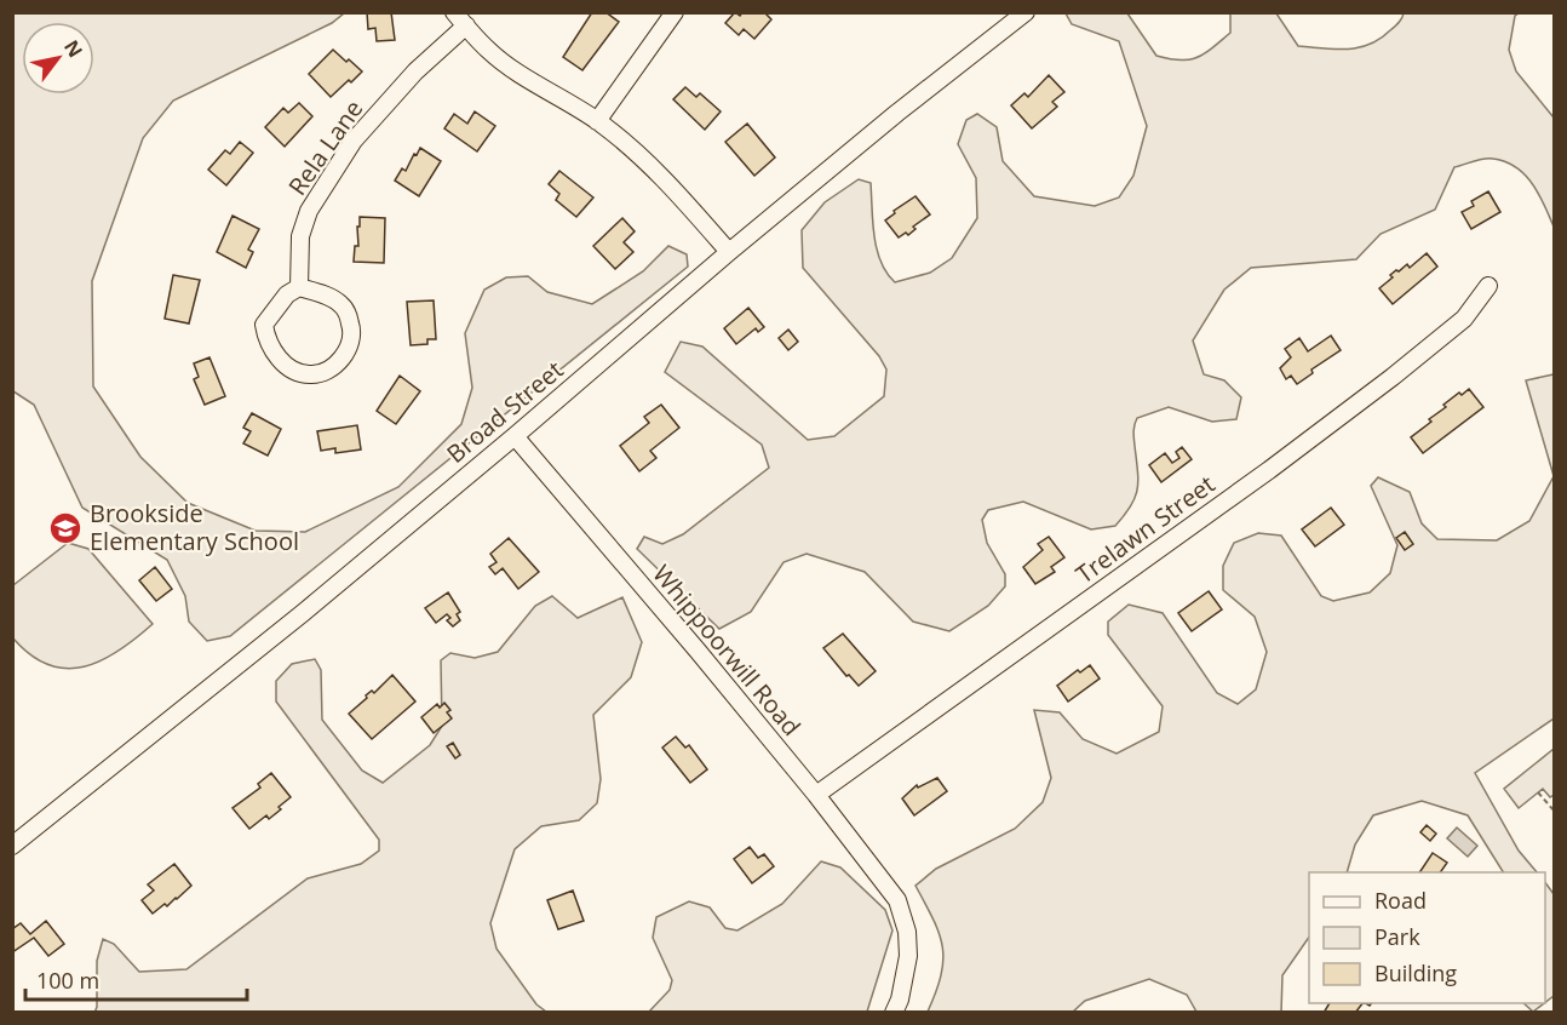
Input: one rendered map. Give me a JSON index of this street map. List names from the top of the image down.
{
  "streets": {
    "street": [
      "Rela Lane",
      "Broad Street",
      "Trelawn Street",
      "Whippoorwill Road"
    ]
  },
  "crossings": [
    ["Broad Street", "Whippoorwill Road"],
    ["Trelawn Street", "Whippoorwill Road"]
  ],
  "places": {
    "school or university": ["Brookside Elementary School"]
  },
  "legend": ["Road", "Park", "Building"],
  "scale_bar": "100 m",
  "north": "top right"
}
